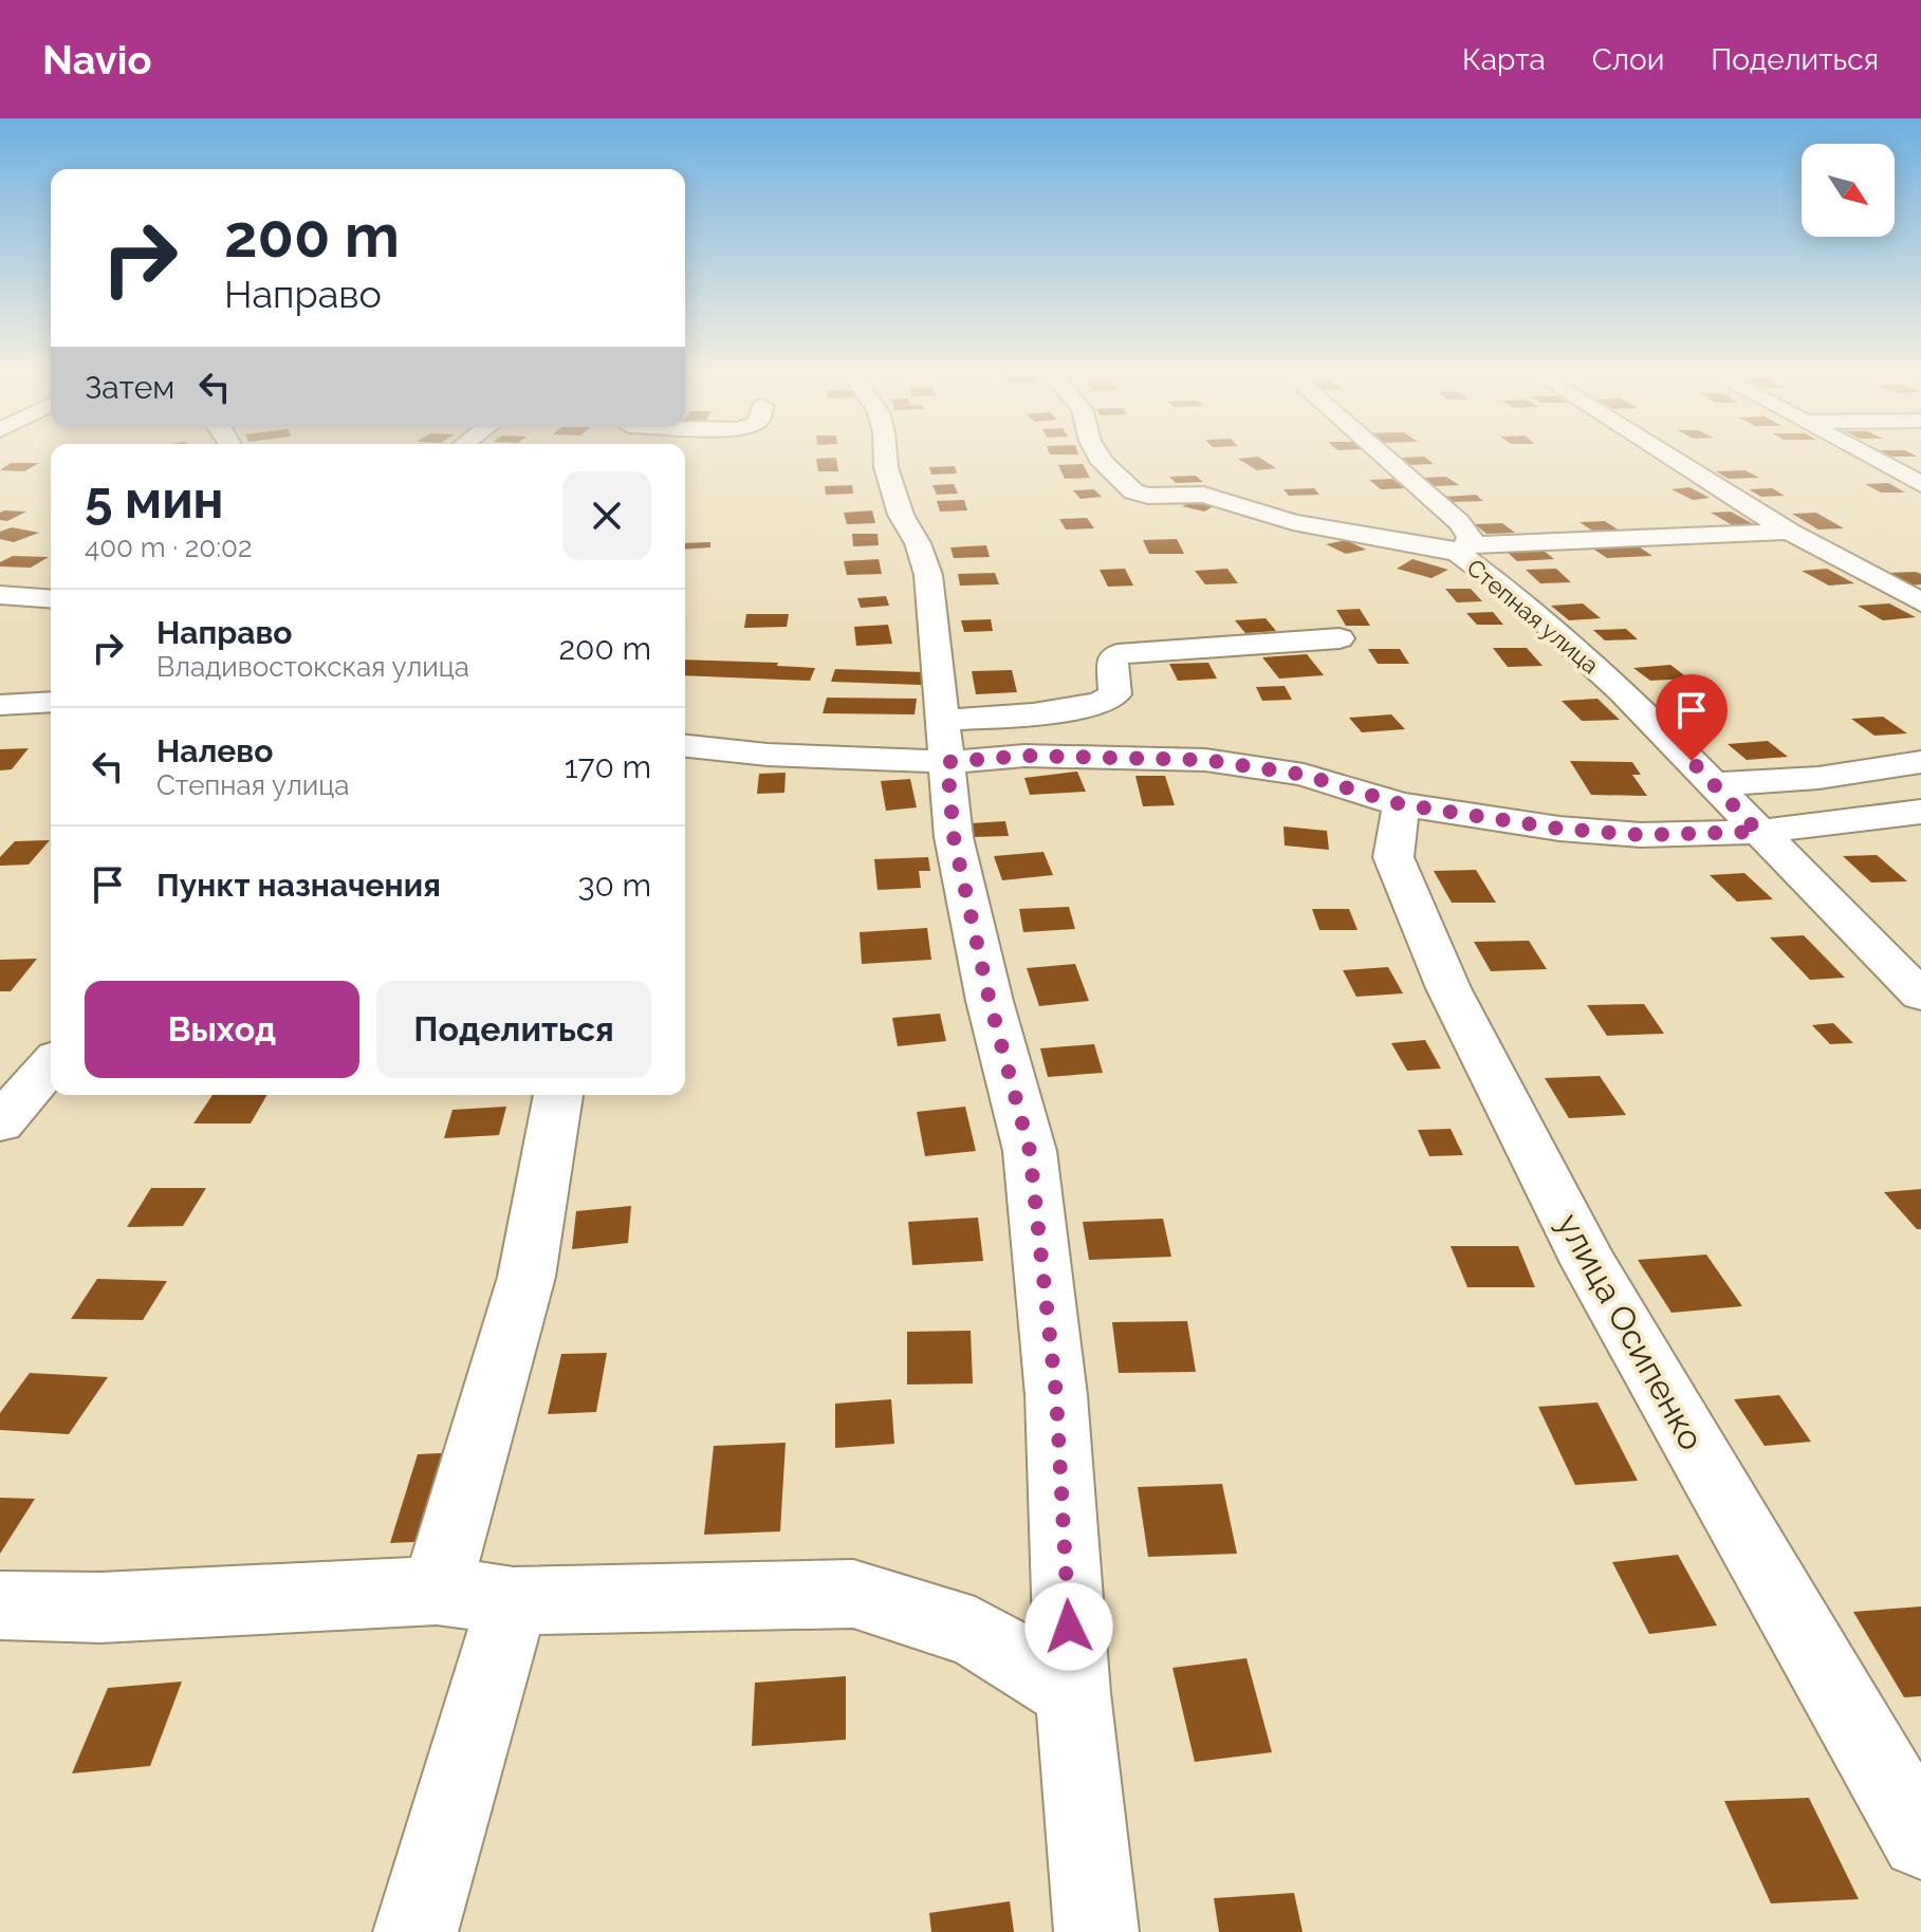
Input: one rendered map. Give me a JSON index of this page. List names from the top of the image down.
{
  "streets": {
    "street": ["Степная улица", "улица Осипенко"]
  },
  "north": "bottom right",
  "page": {
    "header": "Navio",
    "nav": ["Карта", "Слои", "Поделиться"],
    "turn": ["200 m", "Направо"],
    "then": "Затем",
    "heading": ["5 мин", "400 m · 20:02"],
    "list": [
      {
        "name": "Направо",
        "note": "Владивостокская улица",
        "value": "200 m"
      },
      {
        "name": "Налево",
        "note": "Степная улица",
        "value": "170 m"
      },
      {
        "name": "Пункт назначения",
        "value": "30 m"
      }
    ],
    "buttons": ["Выход", "Поделиться"]
  }
}
